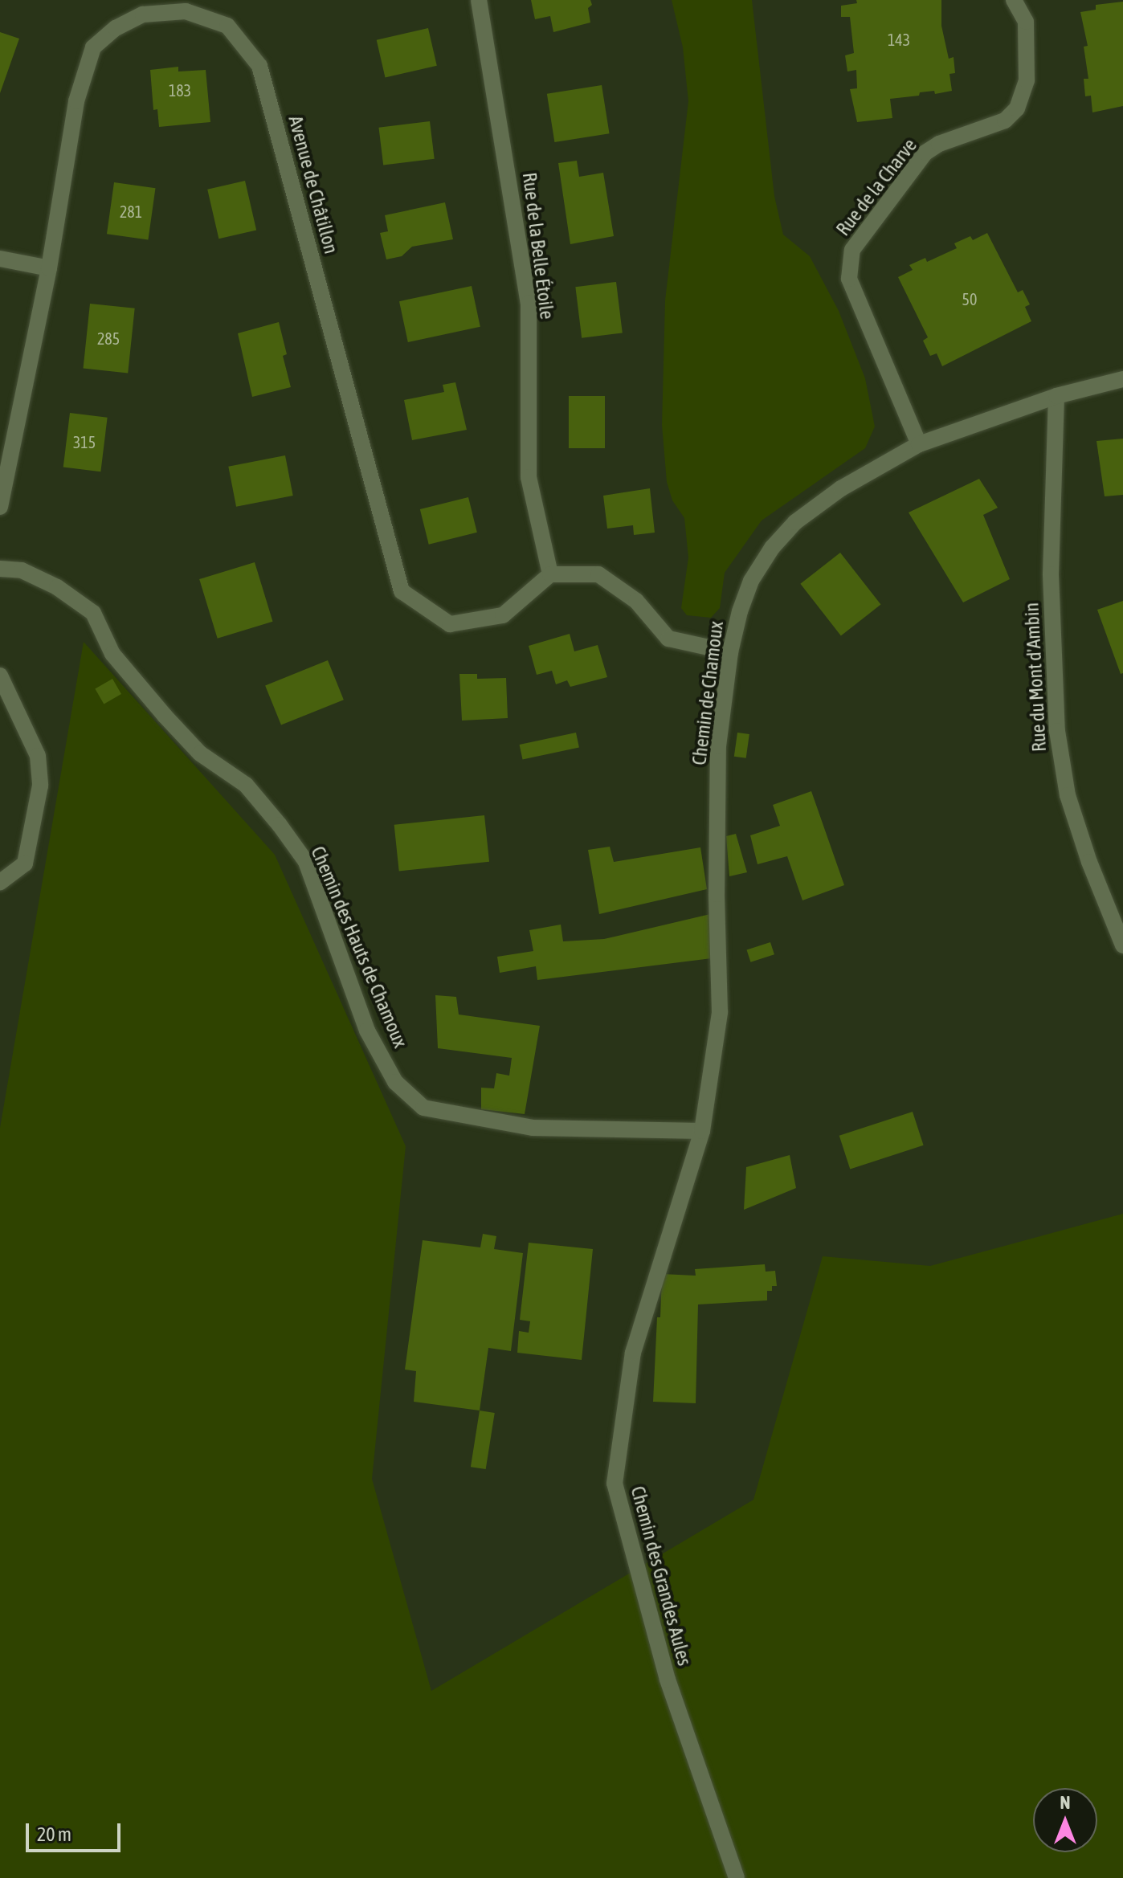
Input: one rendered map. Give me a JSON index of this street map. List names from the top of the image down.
{
  "streets": {
    "street": [
      "Avenue de Châtillon",
      "Rue de la Charve",
      "Rue de la Belle Étoile",
      "Rue du Mont d'Ambin",
      "Chemin de Chamoux",
      "Chemin des Hauts de Chamoux",
      "Chemin des Grandes Aules"
    ]
  },
  "crossings": [
    ["Avenue de Châtillon", "Rue de la Belle Étoile"],
    ["Rue de la Charve", "Chemin de Chamoux"],
    ["Rue du Mont d'Ambin", "Chemin de Chamoux"],
    ["Chemin de Chamoux", "Chemin des Hauts de Chamoux"],
    ["Chemin de Chamoux", "Chemin des Grandes Aules"],
    ["Chemin des Hauts de Chamoux", "Chemin des Grandes Aules"]
  ],
  "house_numbers": [
    "143",
    "183",
    "281",
    "50",
    "285",
    "315"
  ],
  "scale_bar": "20 m",
  "north": "top"
}
